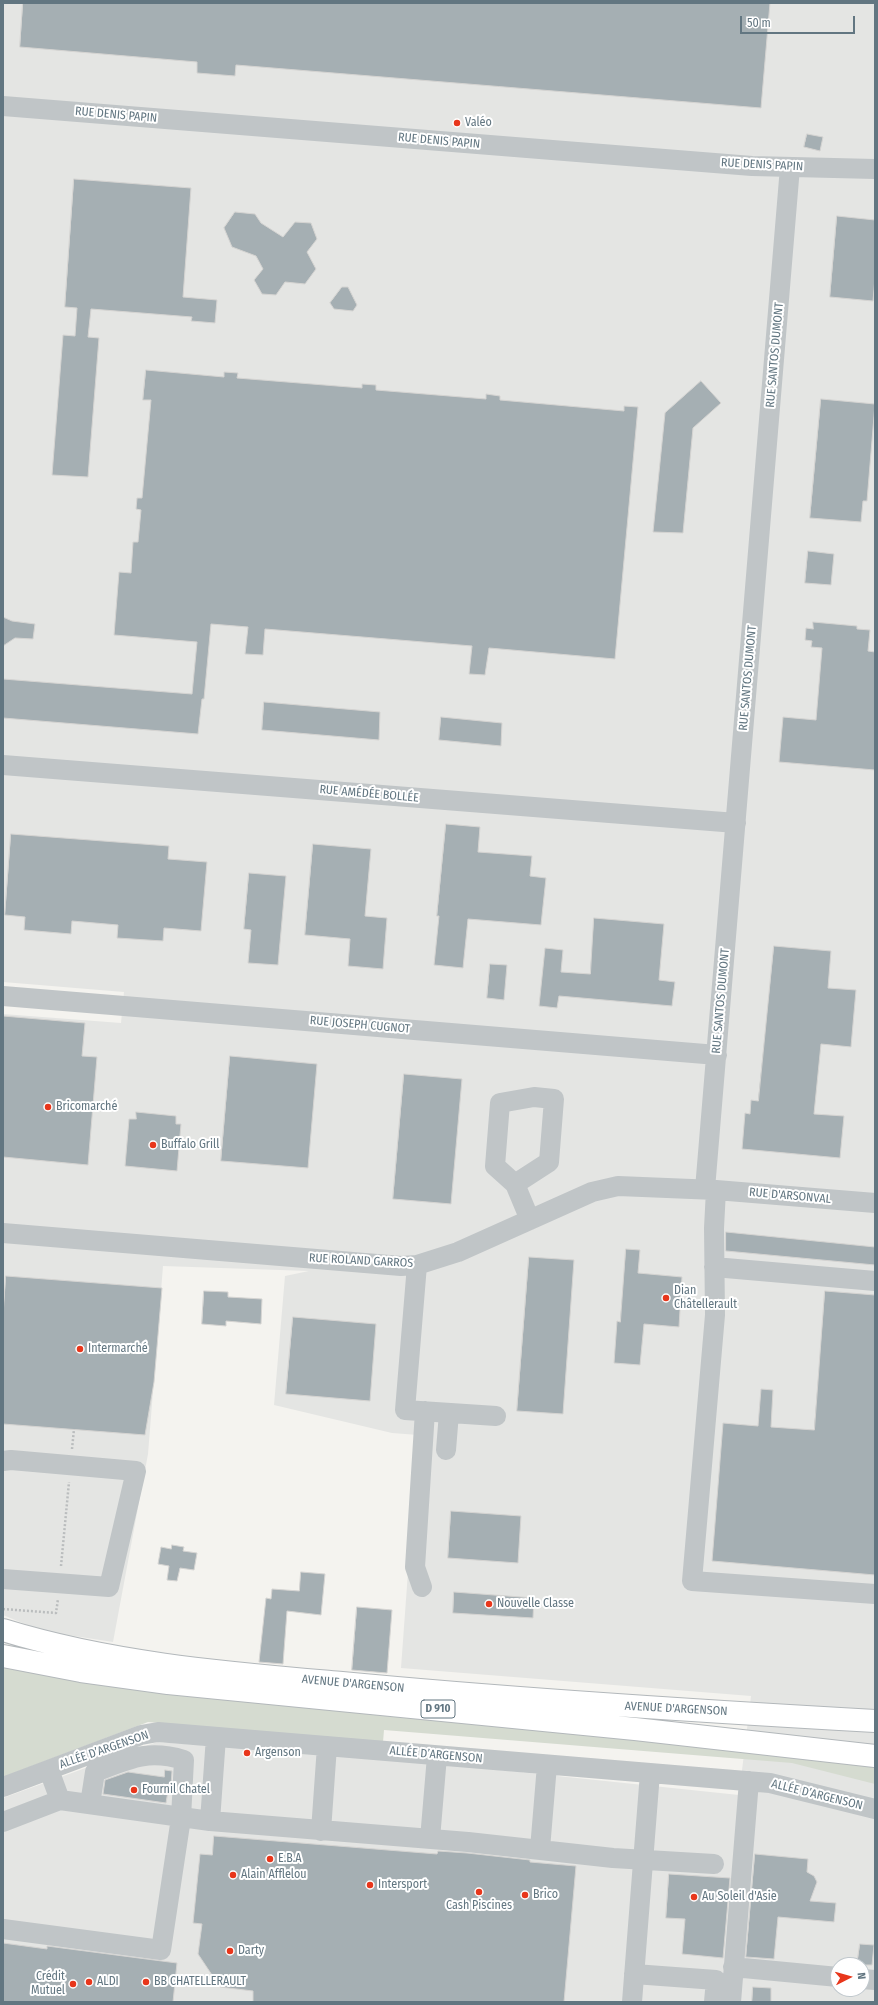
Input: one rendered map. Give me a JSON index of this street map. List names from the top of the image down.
{
  "streets": {
    "main road": ["AVENUE D'ARGENSON", "D 910"],
    "street": [
      "RUE DENIS PAPIN",
      "RUE SANTOS DUMONT",
      "RUE AMÉDÉE BOLLÉE",
      "RUE JOSEPH CUGNOT",
      "RUE D'ARSONVAL",
      "RUE ROLAND GARROS",
      "ALLÉE D’ARGENSON"
    ]
  },
  "crossings": [
    ["RUE DENIS PAPIN", "RUE SANTOS DUMONT"],
    ["RUE SANTOS DUMONT", "RUE AMÉDÉE BOLLÉE"],
    ["RUE SANTOS DUMONT", "RUE JOSEPH CUGNOT"],
    ["RUE SANTOS DUMONT", "RUE D'ARSONVAL"],
    ["RUE SANTOS DUMONT", "RUE ROLAND GARROS"],
    ["RUE D'ARSONVAL", "RUE ROLAND GARROS"]
  ],
  "places": [
    "Valéo",
    "Bricomarché",
    "Buffalo Grill",
    "Dian Châtellerault",
    "Intermarché",
    "Nouvelle Classe",
    "Argenson",
    "Fournil Chatel",
    "E.B.A",
    "Alain Afflelou",
    "Intersport",
    "Cash Piscines",
    "Brico",
    "Au Soleil d'Asie",
    "Darty",
    "ALDI",
    "BB CHATELLERAULT",
    "Crédit Mutuel"
  ],
  "scale_bar": "50 m",
  "north": "right"
}
